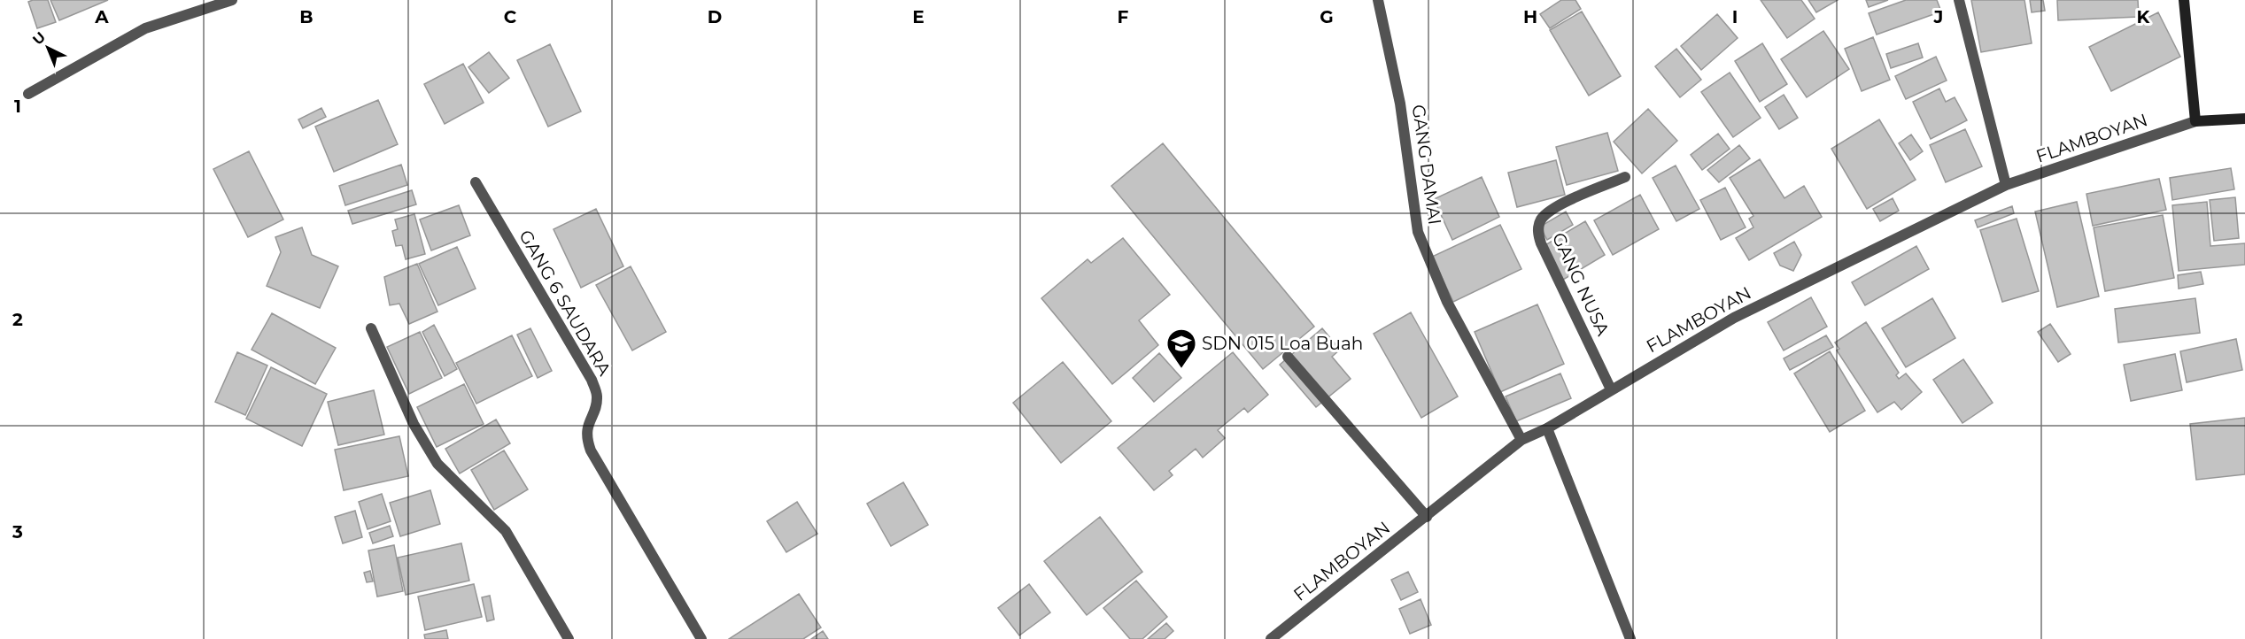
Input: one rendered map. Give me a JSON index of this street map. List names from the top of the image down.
{
  "streets": {
    "street": [
      "FLAMBOYAN",
      "GANG DAMAI",
      "GANG NUSA",
      "GANG 6 SAUDARA"
    ]
  },
  "crossings": [
    ["FLAMBOYAN", "GANG DAMAI"],
    ["FLAMBOYAN", "GANG NUSA"]
  ],
  "places": {
    "school or university": ["SDN 015 Loa Buah"]
  },
  "north": "top left",
  "grid": {
    "columns": [
      "A",
      "B",
      "C",
      "D",
      "E",
      "F",
      "G",
      "H",
      "I",
      "J",
      "K"
    ],
    "rows": ["1", "2", "3"]
  }
}
